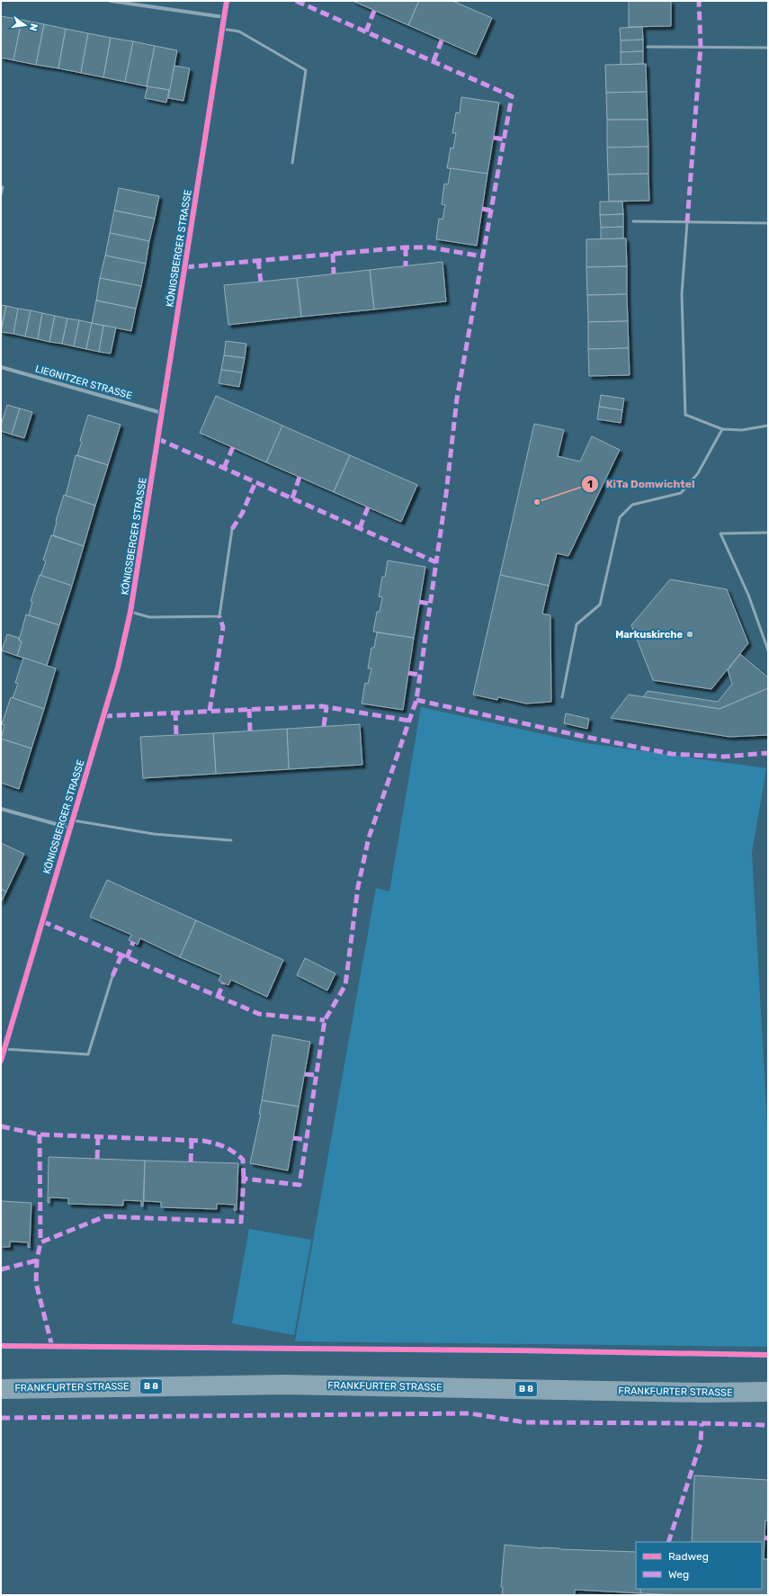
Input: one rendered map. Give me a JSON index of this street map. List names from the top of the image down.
{
  "streets": {
    "main road": ["B 8", "FRANKFURTER STRASSE"],
    "street": ["KÖNIGSBERGER STRASSE", "LIEGNITZER STRASSE"]
  },
  "crossings": [
    ["KÖNIGSBERGER STRASSE", "LIEGNITZER STRASSE"]
  ],
  "places": ["KiTa Domwichtel", "Markuskirche"],
  "legend": ["Radweg", "Weg"],
  "north": "right"
}
